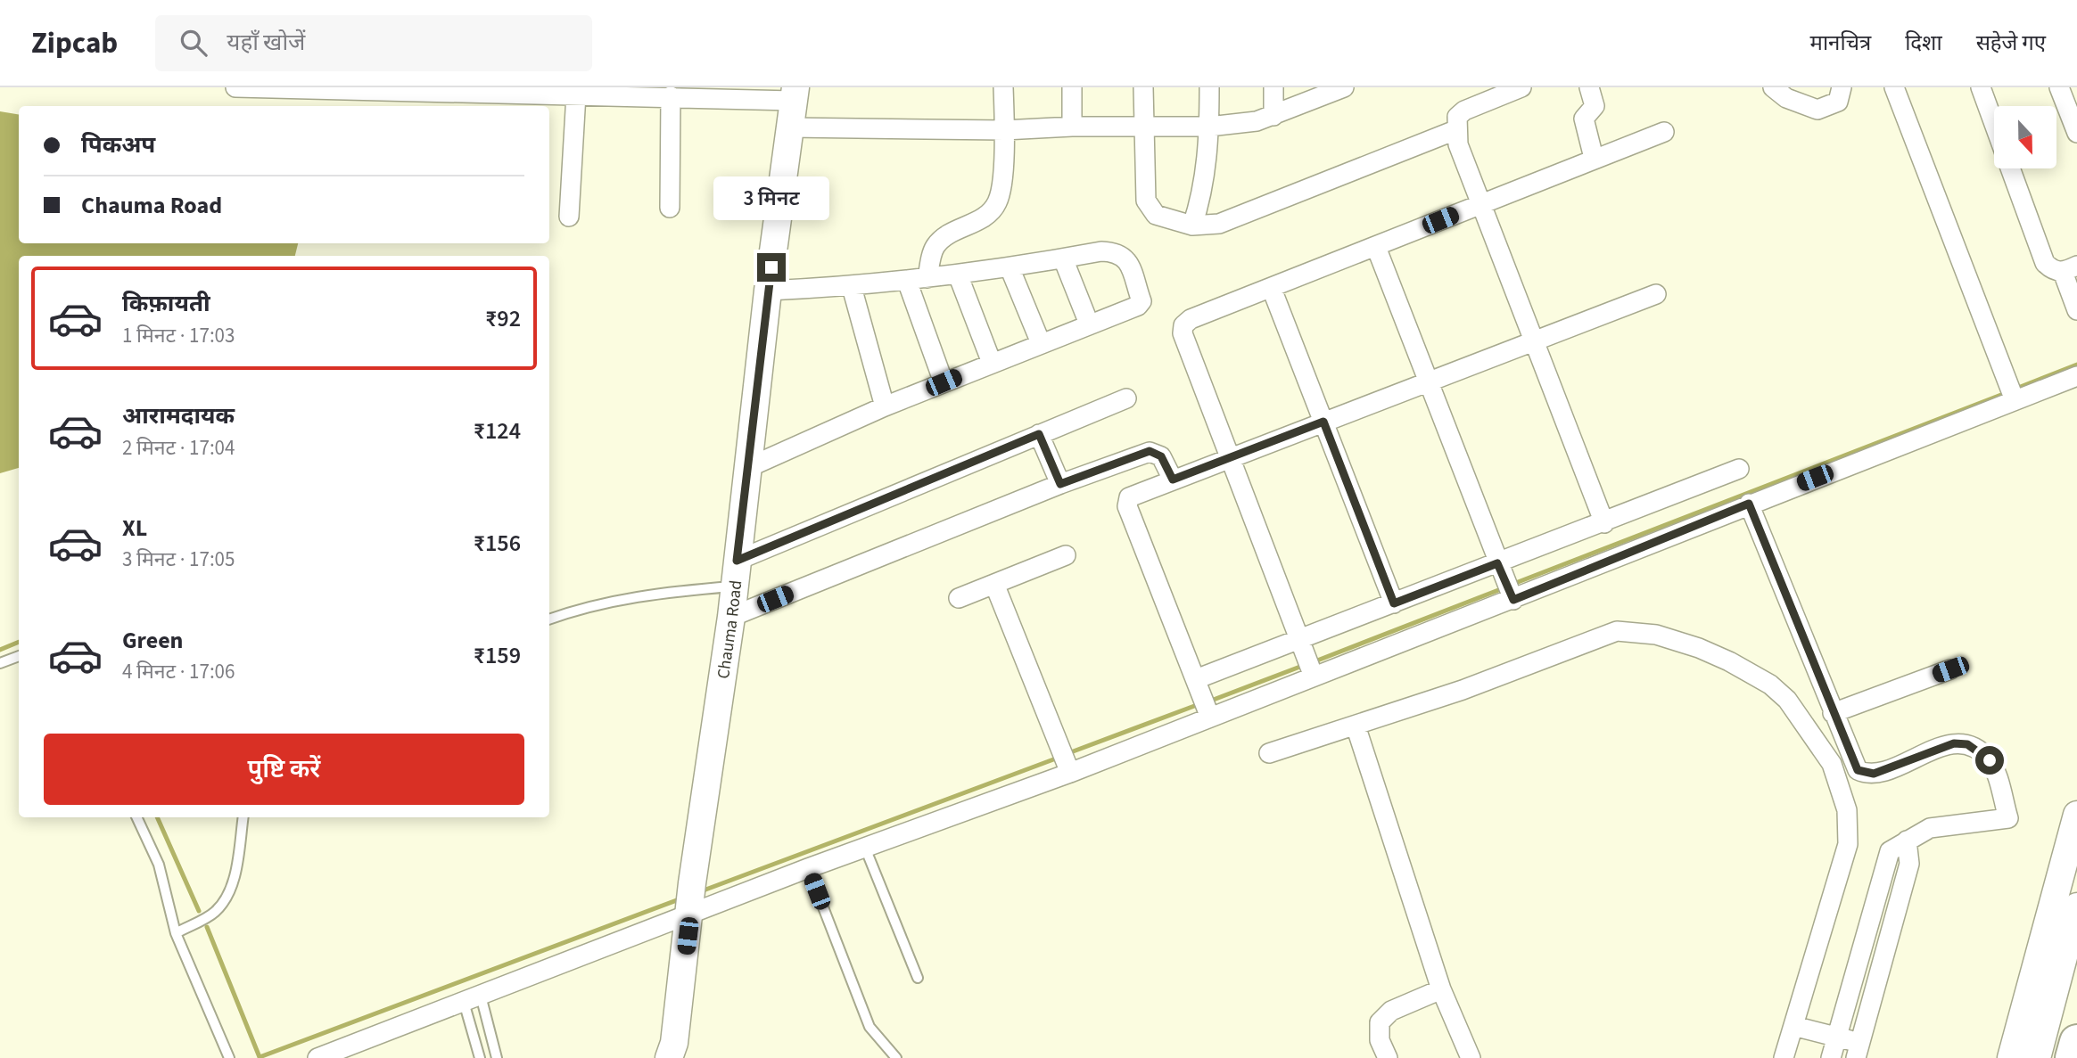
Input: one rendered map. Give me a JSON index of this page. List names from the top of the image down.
{
  "streets": {
    "street": ["Chauma Road"]
  },
  "north": "bottom",
  "page": {
    "header": "Zipcab",
    "search": "यहाँ खोजें",
    "nav": ["मानचित्र", "दिशा", "सहेजे गए"],
    "banner": ["पिकअप", "Chauma Road"],
    "bubble": "3 मिनट",
    "list": [
      {
        "name": "किफ़ायती",
        "note": "1 मिनट · 17:03",
        "value": "₹92"
      },
      {
        "name": "आरामदायक",
        "note": "2 मिनट · 17:04",
        "value": "₹124"
      },
      {
        "name": "XL",
        "note": "3 मिनट · 17:05",
        "value": "₹156"
      },
      {
        "name": "Green",
        "note": "4 मिनट · 17:06",
        "value": "₹159"
      }
    ],
    "buttons": "पुष्टि करें"
  }
}
